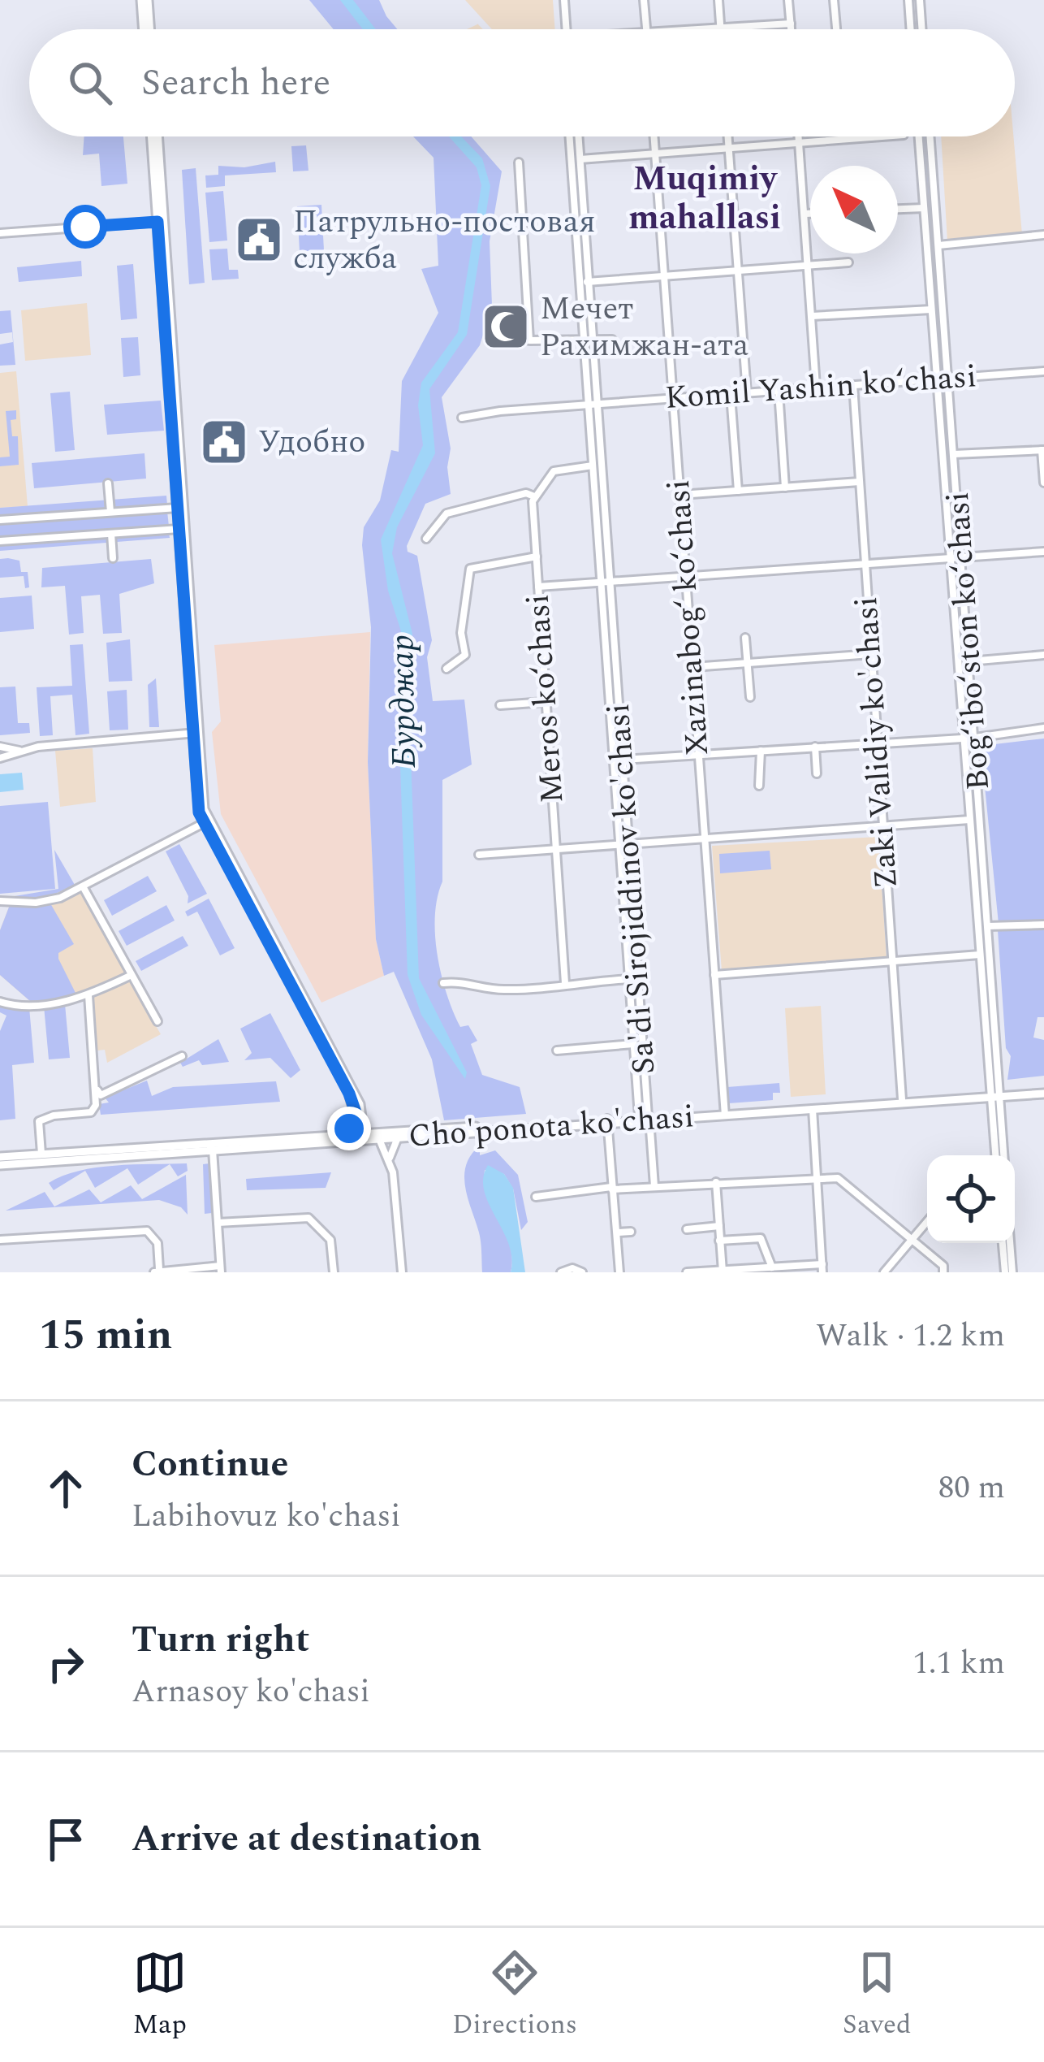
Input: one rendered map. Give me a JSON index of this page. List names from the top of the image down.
{
  "streets": {
    "main road": ["Cho'ponota ko'chasi"],
    "street": [
      "Komil Yashin koʻchasi",
      "Xazinabog‘ ko‘chasi",
      "Bogʻiboʻston koʻchasi",
      "Meros ko‘chasi",
      "Zaki Validiy ko'chasi",
      "Sa'di Sirojiddinov ko'chasi"
    ]
  },
  "crossings": [
    ["Komil Yashin koʻchasi", "Xazinabog‘ ko‘chasi"],
    ["Komil Yashin koʻchasi", "Bogʻiboʻston koʻchasi"],
    ["Komil Yashin koʻchasi", "Zaki Validiy ko'chasi"],
    ["Komil Yashin koʻchasi", "Sa'di Sirojiddinov ko'chasi"],
    ["Xazinabog‘ ko‘chasi", "Cho'ponota ko'chasi"],
    ["Bogʻiboʻston koʻchasi", "Cho'ponota ko'chasi"],
    ["Zaki Validiy ko'chasi", "Cho'ponota ko'chasi"],
    ["Sa'di Sirojiddinov ko'chasi", "Cho'ponota ko'chasi"]
  ],
  "districts": ["Muqimiy mahallasi"],
  "water": ["Бурджар"],
  "places": {
    "public building": ["Патрульно-постовая служба", "Удобно"],
    "mosque": ["Мечет Рахимжан-ата"]
  },
  "north": "top left",
  "page": {
    "search": "Search here",
    "heading": ["15 min", "Walk · 1.2 km"],
    "list": [
      ["Continue", "Labihovuz ko'chasi", "80 m"],
      ["Turn right", "Arnasoy ko'chasi", "1.1 km"],
      "Arrive at destination"
    ],
    "nav": ["Map", "Directions", "Saved"]
  }
}
